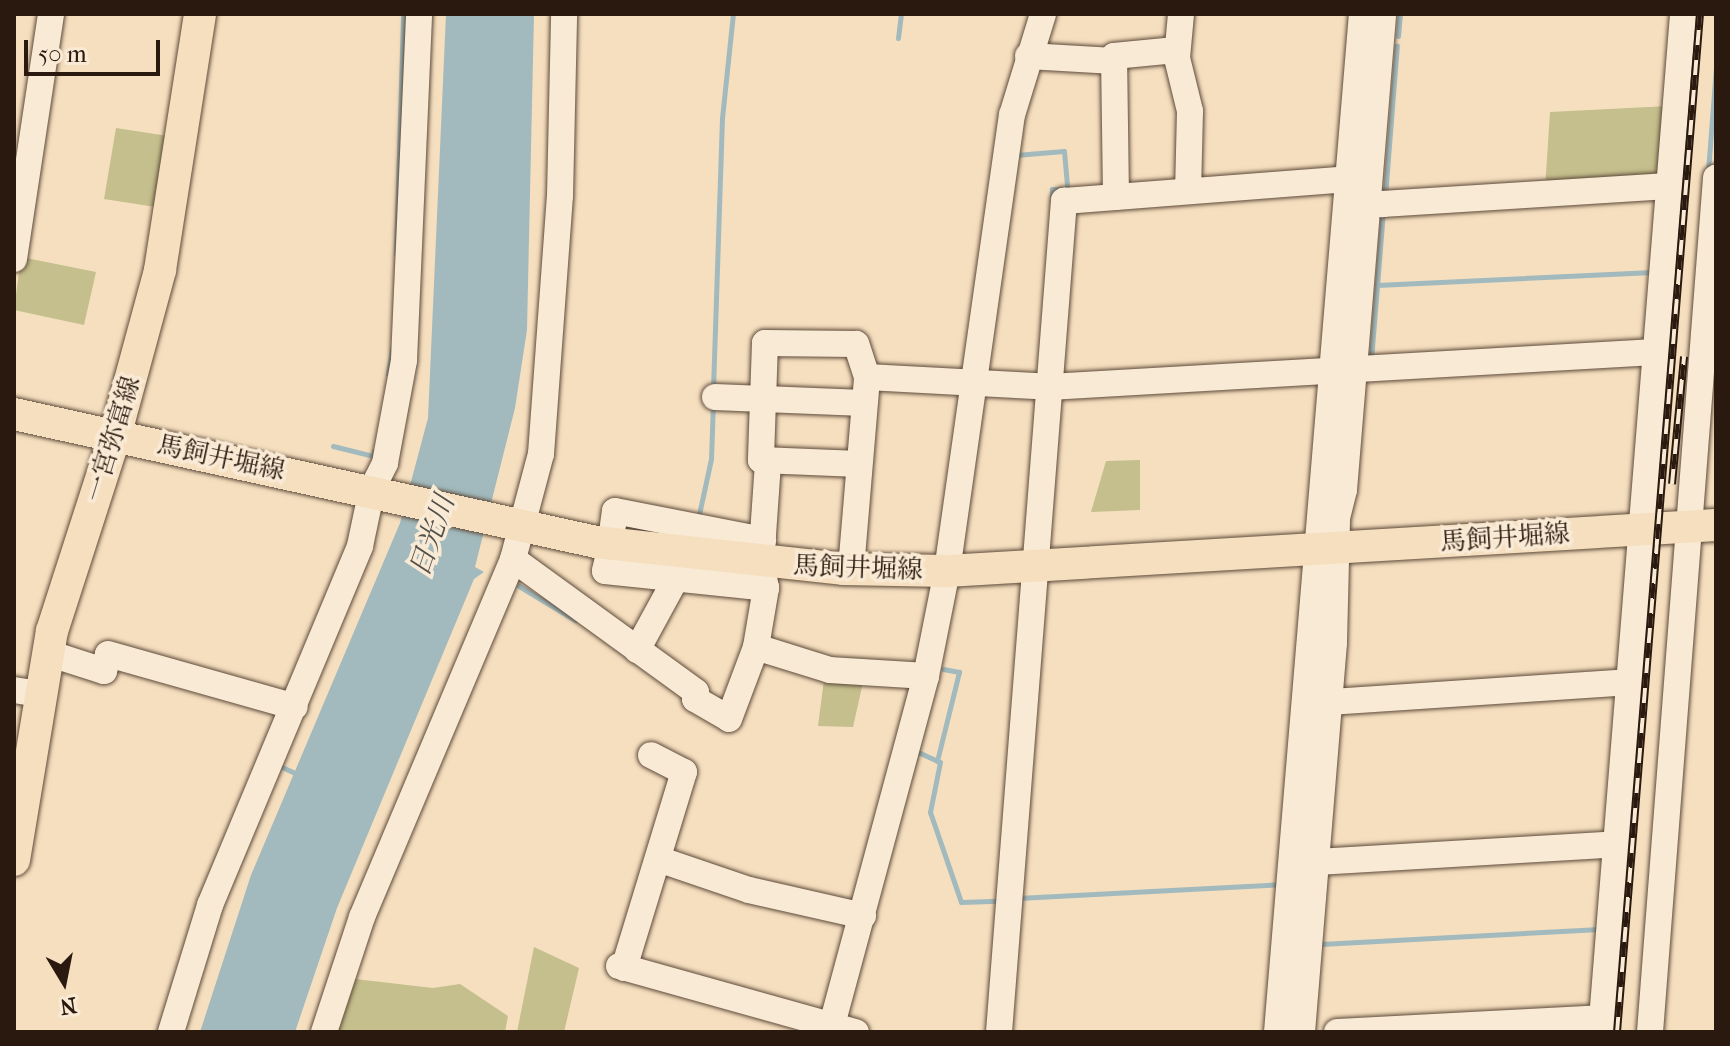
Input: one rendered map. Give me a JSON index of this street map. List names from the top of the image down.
{
  "streets": {
    "main road": ["一宮弥富線", "馬飼井堀線"]
  },
  "crossings": [
    ["一宮弥富線", "馬飼井堀線"]
  ],
  "water": ["日光川"],
  "scale_bar": "50 m",
  "north": "bottom"
}
